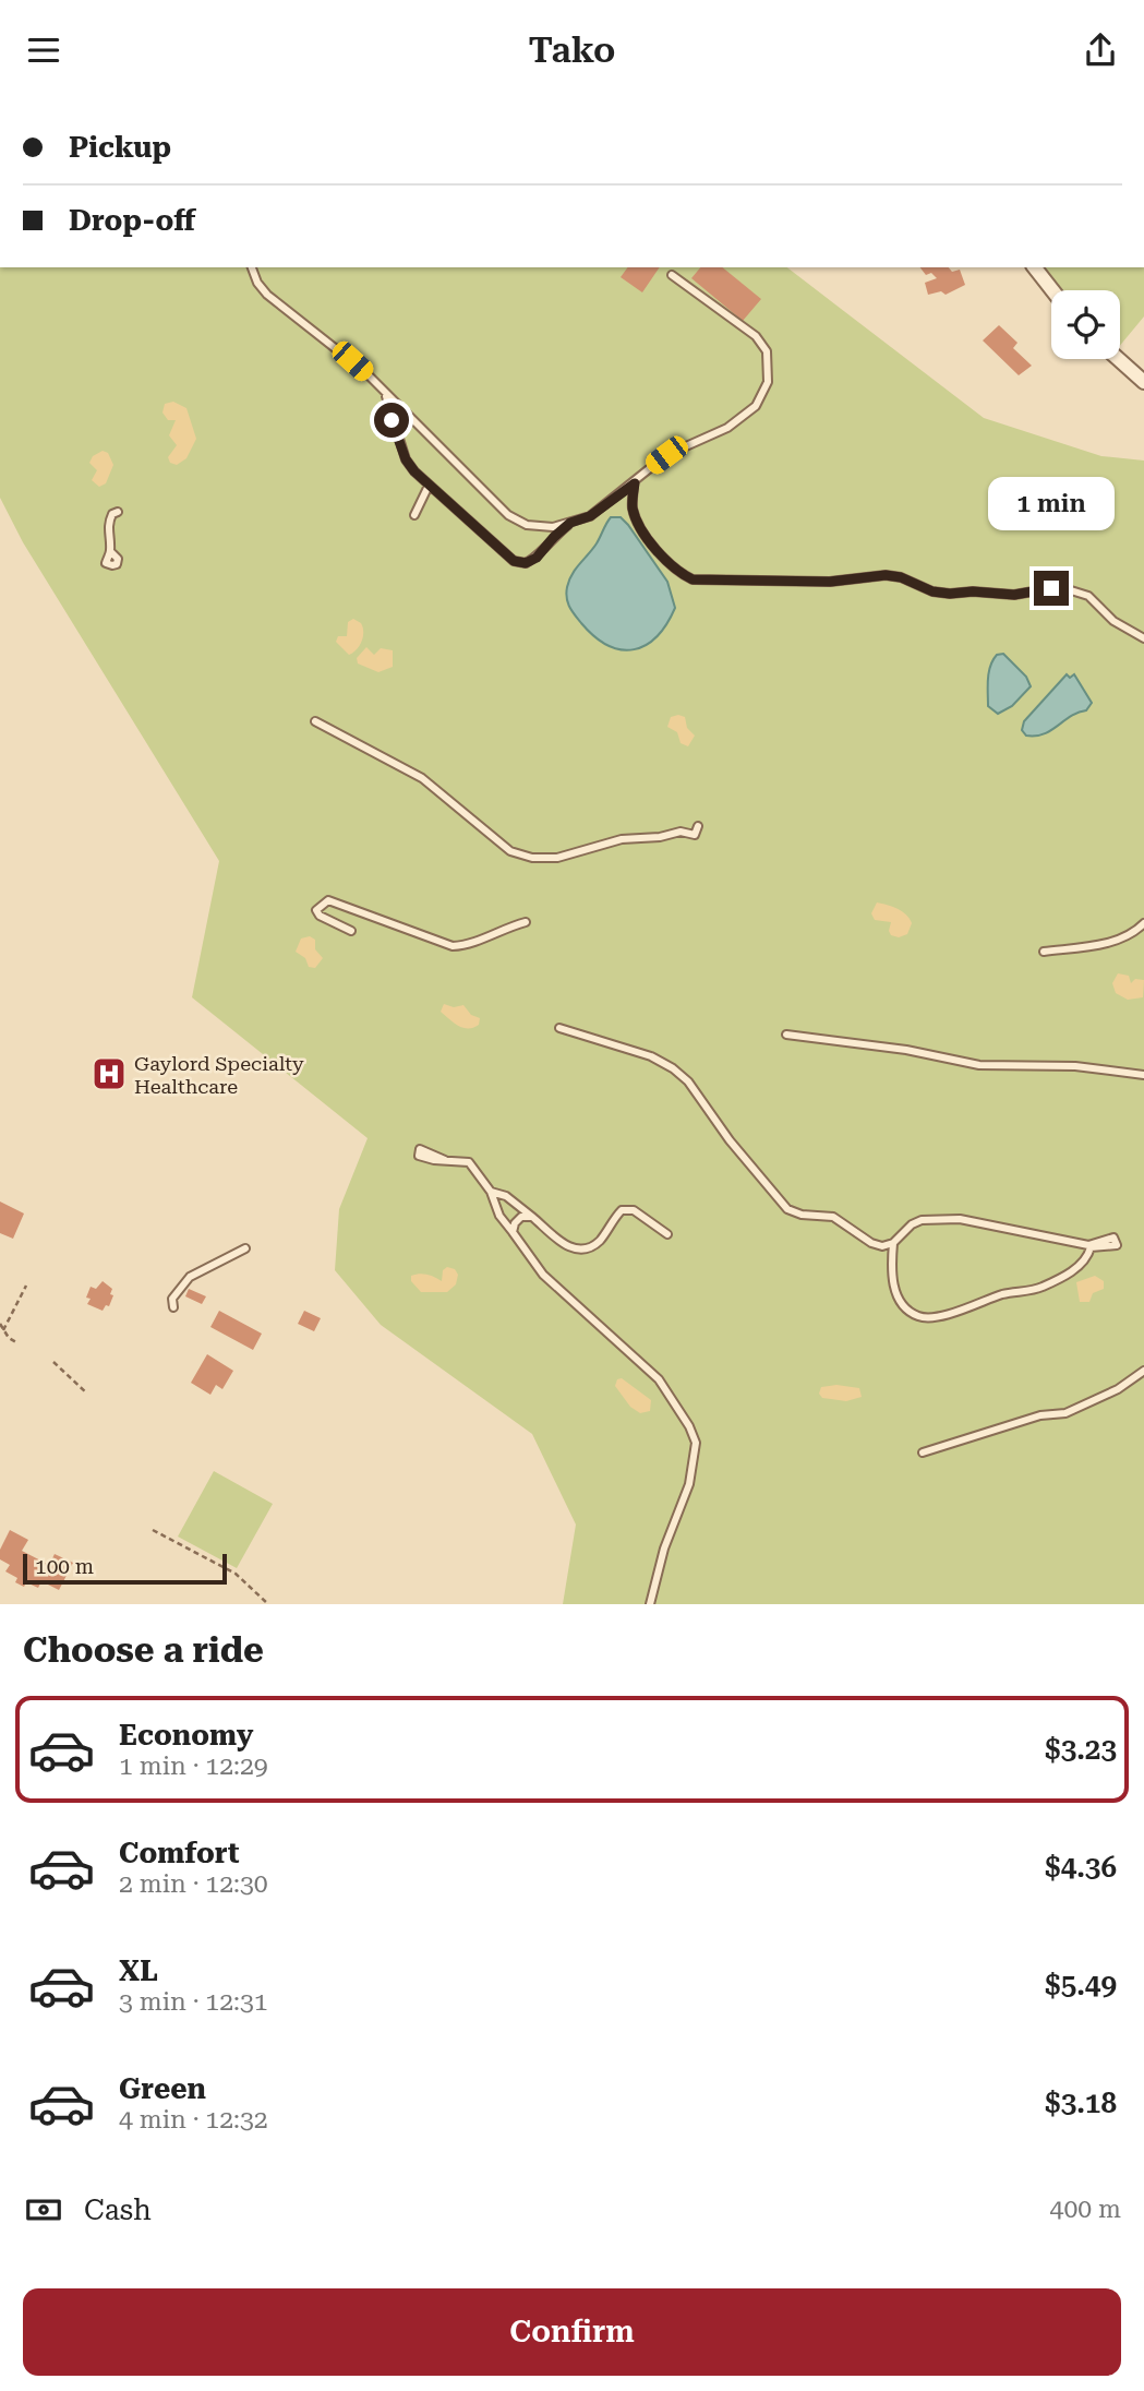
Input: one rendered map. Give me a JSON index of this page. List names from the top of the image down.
{
  "places": {
    "hospital": ["Gaylord Specialty Healthcare"]
  },
  "scale_bar": "100 m",
  "page": {
    "header": "Tako",
    "banner": ["Pickup", "Drop-off"],
    "bubble": "1 min",
    "scale": "100 m",
    "heading": "Choose a ride",
    "list": [
      {
        "name": "Economy",
        "note": "1 min · 12:29",
        "value": "$3.23"
      },
      {
        "name": "Comfort",
        "note": "2 min · 12:30",
        "value": "$4.36"
      },
      {
        "name": "XL",
        "note": "3 min · 12:31",
        "value": "$5.49"
      },
      {
        "name": "Green",
        "note": "4 min · 12:32",
        "value": "$3.18"
      }
    ],
    "pay": ["Cash", "400 m"],
    "buttons": "Confirm"
  }
}
